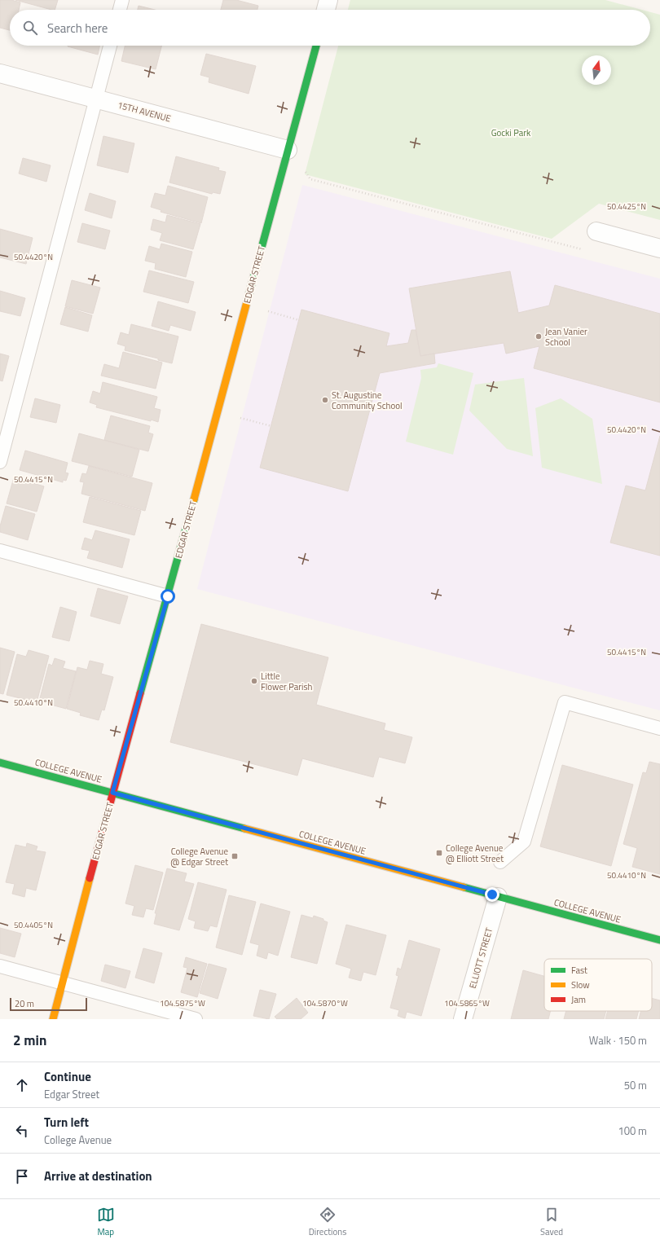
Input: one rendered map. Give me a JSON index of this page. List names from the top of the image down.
{
  "streets": {
    "street": [
      "15TH AVENUE",
      "EDGAR STREET",
      "COLLEGE AVENUE",
      "ELLIOTT STREET"
    ]
  },
  "crossings": [
    ["15TH AVENUE", "EDGAR STREET"],
    ["EDGAR STREET", "COLLEGE AVENUE"],
    ["COLLEGE AVENUE", "ELLIOTT STREET"]
  ],
  "parks": ["Gocki Park"],
  "places": {
    "other": ["Jean Vanier School", "St. Augustine Community School", "Little Flower Parish"],
    "transit": ["College Avenue @ Elliott Street", "College Avenue @ Edgar Street"]
  },
  "legend": ["Fast", "Slow", "Jam"],
  "scale_bar": "20 m",
  "north": "top",
  "page": {
    "search": "Search here",
    "scale": "20 m",
    "heading": ["2 min", "Walk · 150 m"],
    "list": [
      ["Continue", "Edgar Street", "50 m"],
      ["Turn left", "College Avenue", "100 m"],
      "Arrive at destination"
    ],
    "nav": ["Map", "Directions", "Saved"]
  },
  "coordinates": [
    "50.4425°N",
    "50.4420°N",
    "50.4415°N",
    "50.4410°N",
    "50.4405°N",
    "104.5875°W",
    "104.5870°W",
    "104.5865°W"
  ]
}
